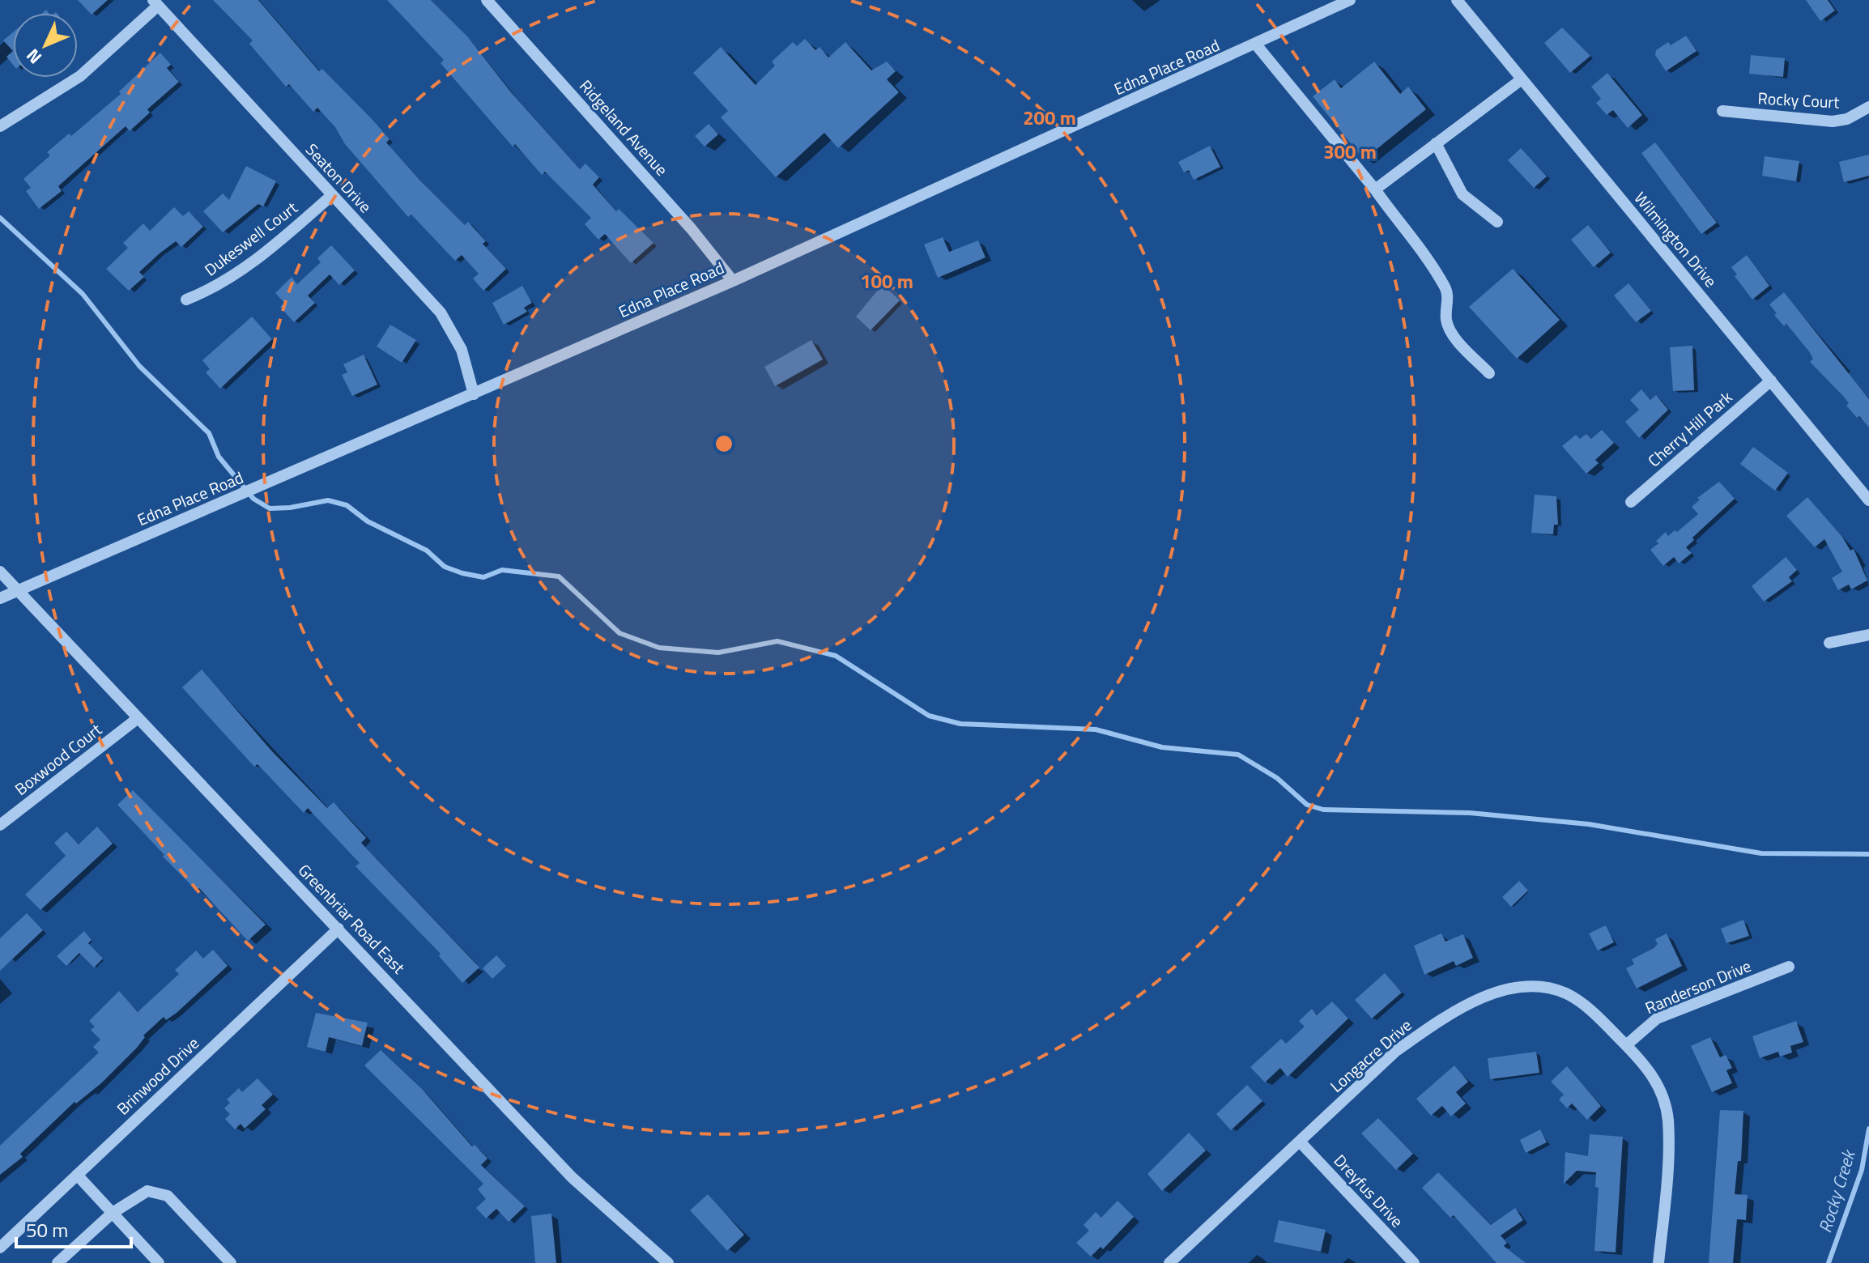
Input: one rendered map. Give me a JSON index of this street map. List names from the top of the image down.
{
  "streets": {
    "street": [
      "Edna Place Road",
      "Rocky Court",
      "Ridgeland Avenue",
      "Seaton Drive",
      "Dukeswell Court",
      "Wilmington Drive",
      "Cherry Hill Park",
      "Boxwood Court",
      "Greenbriar Road East",
      "Randerson Drive",
      "Longacre Drive",
      "Brinwood Drive",
      "Dreyfus Drive"
    ]
  },
  "crossings": [
    ["Edna Place Road", "Ridgeland Avenue"],
    ["Edna Place Road", "Seaton Drive"],
    ["Edna Place Road", "Greenbriar Road East"],
    ["Seaton Drive", "Dukeswell Court"],
    ["Wilmington Drive", "Cherry Hill Park"],
    ["Boxwood Court", "Greenbriar Road East"],
    ["Greenbriar Road East", "Brinwood Drive"],
    ["Randerson Drive", "Longacre Drive"],
    ["Longacre Drive", "Dreyfus Drive"]
  ],
  "water": ["Rocky Creek"],
  "scale_bar": "50 m",
  "north": "bottom left",
  "rings": ["200 m", "300 m", "100 m"]
}
